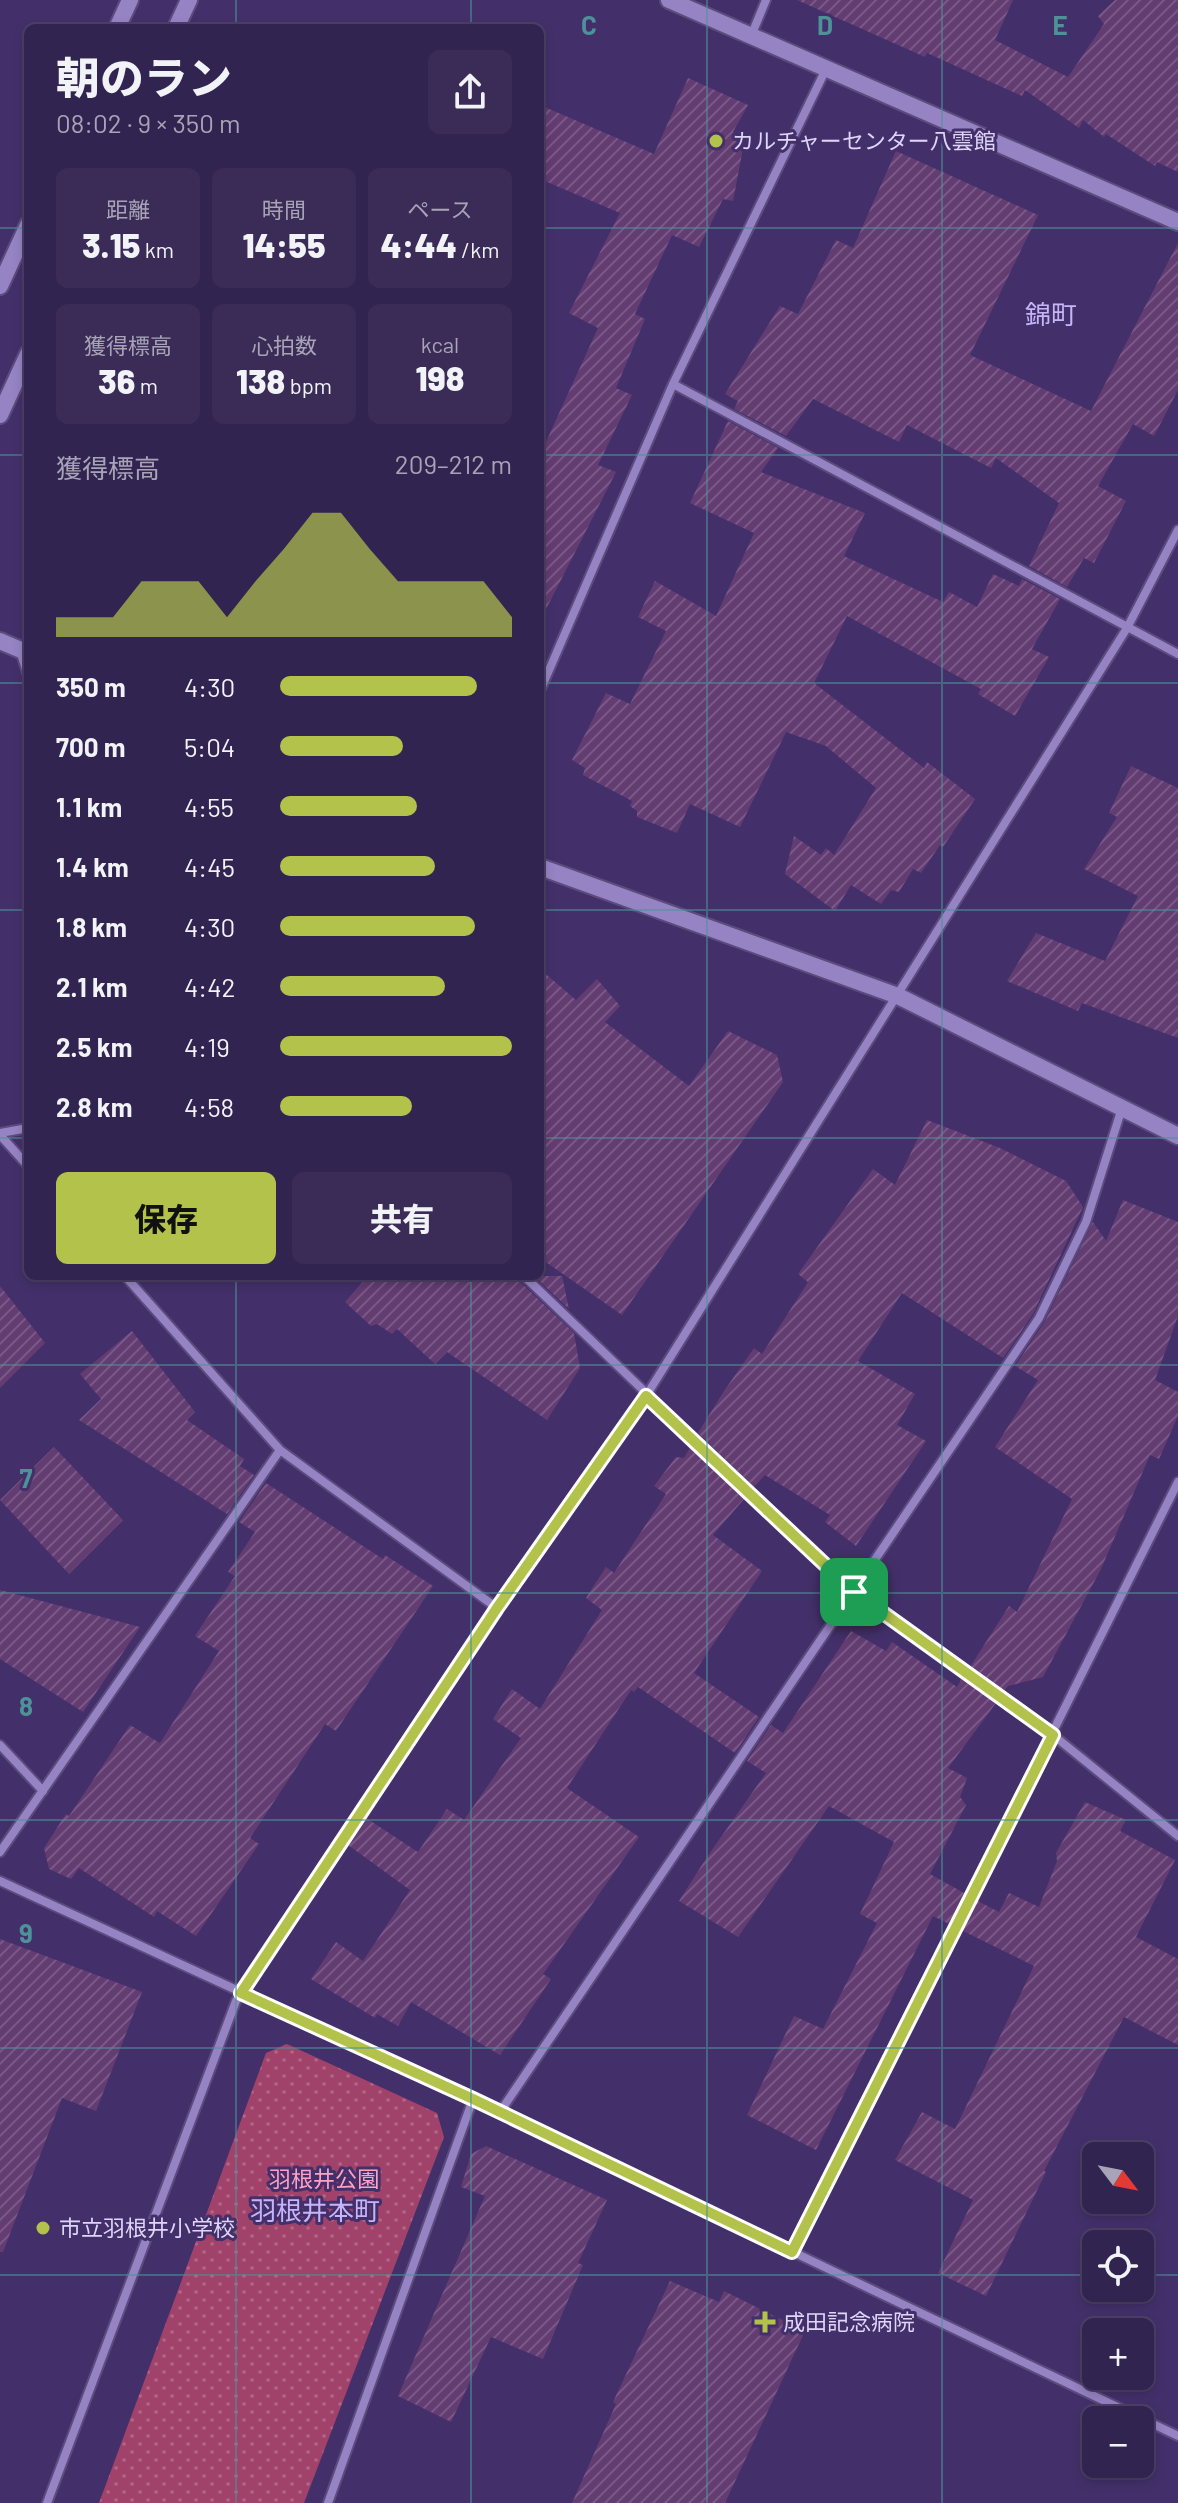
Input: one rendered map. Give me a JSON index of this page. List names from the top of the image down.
{
  "districts": ["錦町", "羽根井本町"],
  "parks": ["羽根井公園"],
  "places": {
    "other": ["カルチャーセンター八雲館", "市立羽根井小学校"],
    "health": ["成田記念病院"]
  },
  "north": "bottom right",
  "page": {
    "heading": ["朝のラン", "08:02 · 9 × 350 m"],
    "stats": [
      ["距離", "3.15 km"],
      ["時間", "14:55"],
      ["ペース", "4:44 /km"],
      ["獲得標高", "36 m"],
      ["心拍数", "138 bpm"],
      ["kcal", "198"]
    ],
    "chart": ["獲得標高", "209–212 m"],
    "list": [
      {
        "name": "350 m",
        "note": "4:30"
      },
      {
        "name": "700 m",
        "note": "5:04"
      },
      {
        "name": "1.1 km",
        "note": "4:55"
      },
      {
        "name": "1.4 km",
        "note": "4:45"
      },
      {
        "name": "1.8 km",
        "note": "4:30"
      },
      {
        "name": "2.1 km",
        "note": "4:42"
      },
      {
        "name": "2.5 km",
        "note": "4:19"
      },
      {
        "name": "2.8 km",
        "note": "4:58"
      }
    ],
    "buttons": ["保存", "共有"],
    "map_buttons": ["+", "−"]
  },
  "grid": {
    "columns": ["C", "D", "E"],
    "rows": ["7", "8", "9"]
  }
}
